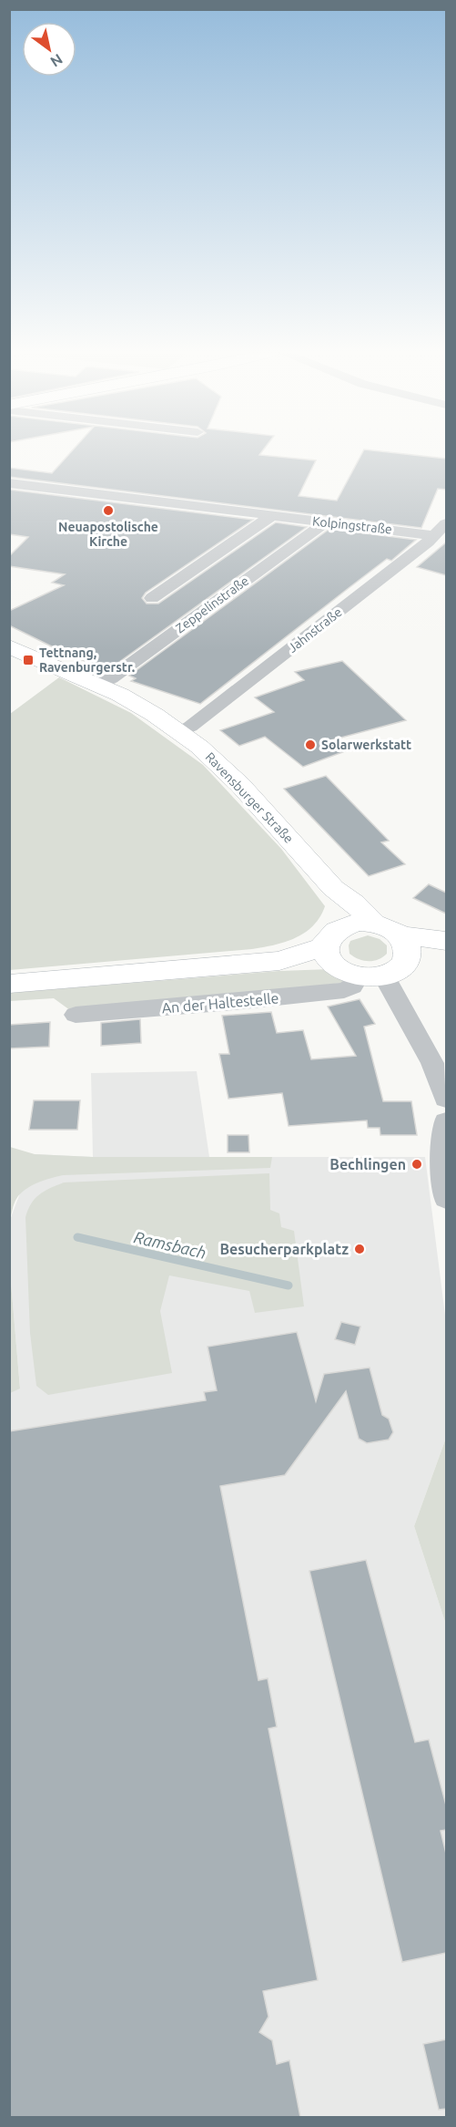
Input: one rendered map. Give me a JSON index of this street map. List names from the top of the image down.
{
  "streets": {
    "street": [
      "Kolpingstraße",
      "Zeppelinstraße",
      "Jahnstraße",
      "Ravensburger Straße",
      "An der Haltestelle"
    ]
  },
  "crossings": [
    ["Kolpingstraße", "Zeppelinstraße"],
    ["Kolpingstraße", "Jahnstraße"],
    ["Zeppelinstraße", "Ravensburger Straße"],
    ["Jahnstraße", "Ravensburger Straße"],
    ["Ravensburger Straße", "An der Haltestelle"]
  ],
  "water": ["Ramsbach"],
  "places": {
    "other": [
      "Neuapostolische Kirche",
      "Solarwerkstatt",
      "Bechlingen",
      "Besucherparkplatz"
    ],
    "transit": ["Tettnang, Ravenburgerstr."]
  },
  "north": "bottom right"
}
